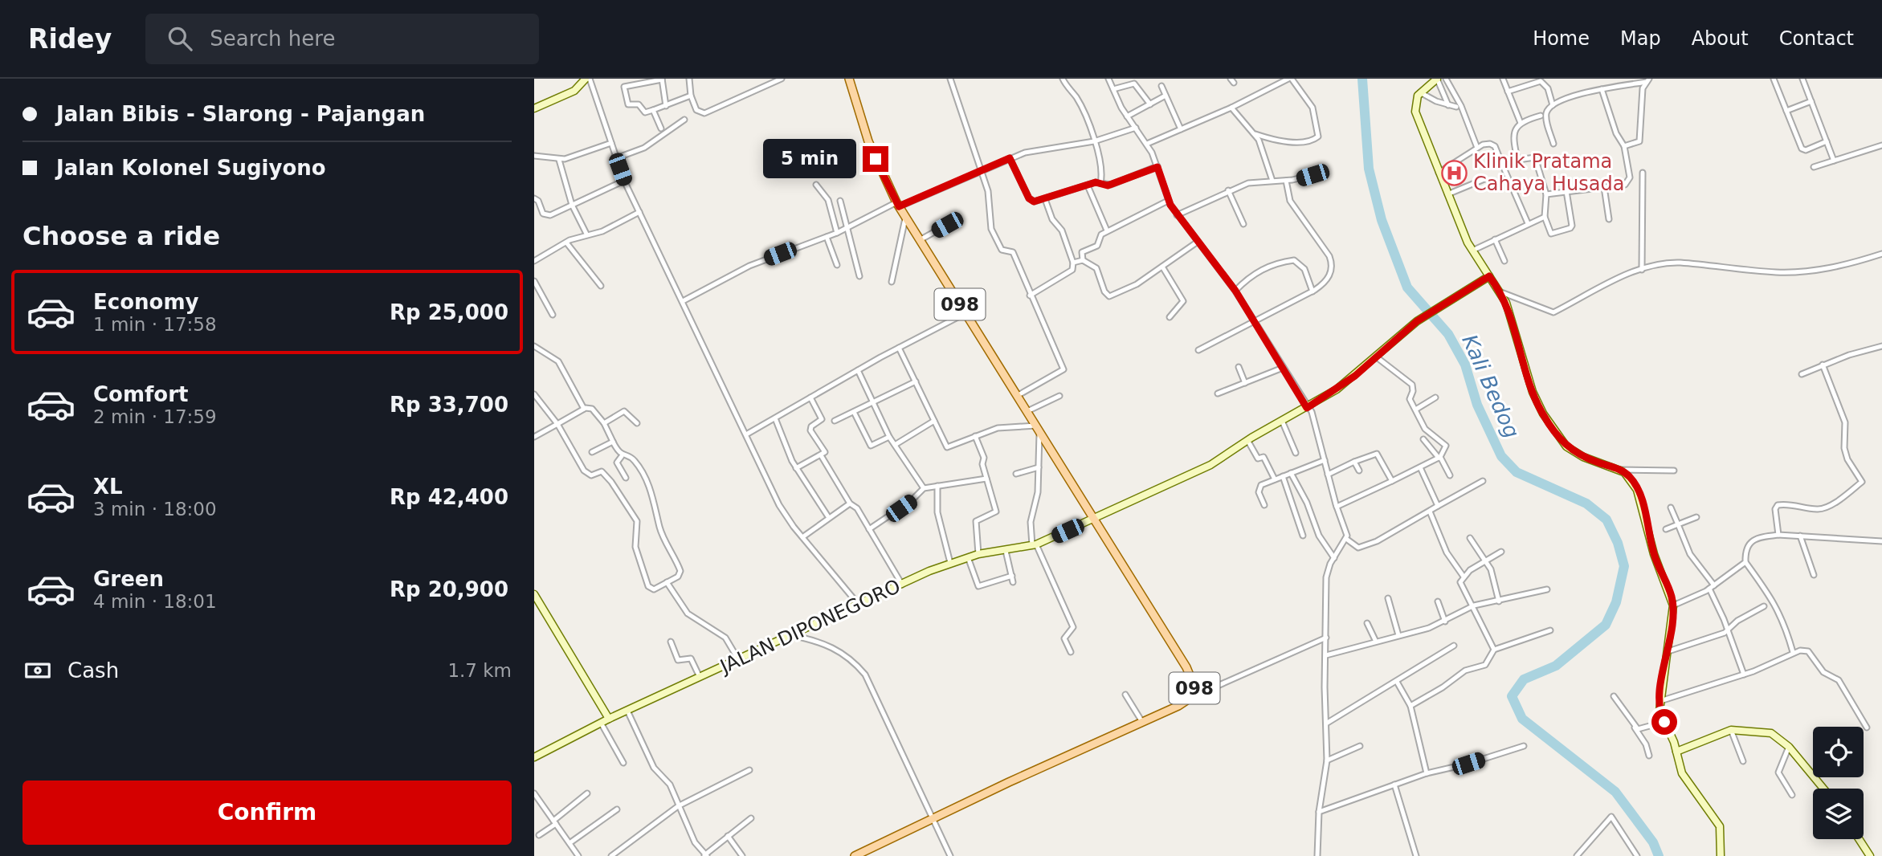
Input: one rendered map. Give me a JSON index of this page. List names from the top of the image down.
{
  "streets": {
    "main road": ["098", "JALAN DIPONEGORO"]
  },
  "crossings": [
    ["098", "JALAN DIPONEGORO"]
  ],
  "water": ["Kali Bedog"],
  "places": {
    "hospital": ["Klinik Pratama Cahaya Husada"]
  },
  "page": {
    "header": "Ridey",
    "search": "Search here",
    "nav": [
      "Home",
      "Map",
      "About",
      "Contact"
    ],
    "banner": ["Jalan Bibis - Slarong - Pajangan", "Jalan Kolonel Sugiyono"],
    "bubble": "5 min",
    "heading": "Choose a ride",
    "list": [
      {
        "name": "Economy",
        "note": "1 min · 17:58",
        "value": "Rp 25,000"
      },
      {
        "name": "Comfort",
        "note": "2 min · 17:59",
        "value": "Rp 33,700"
      },
      {
        "name": "XL",
        "note": "3 min · 18:00",
        "value": "Rp 42,400"
      },
      {
        "name": "Green",
        "note": "4 min · 18:01",
        "value": "Rp 20,900"
      }
    ],
    "pay": ["Cash", "1.7 km"],
    "buttons": "Confirm"
  }
}
